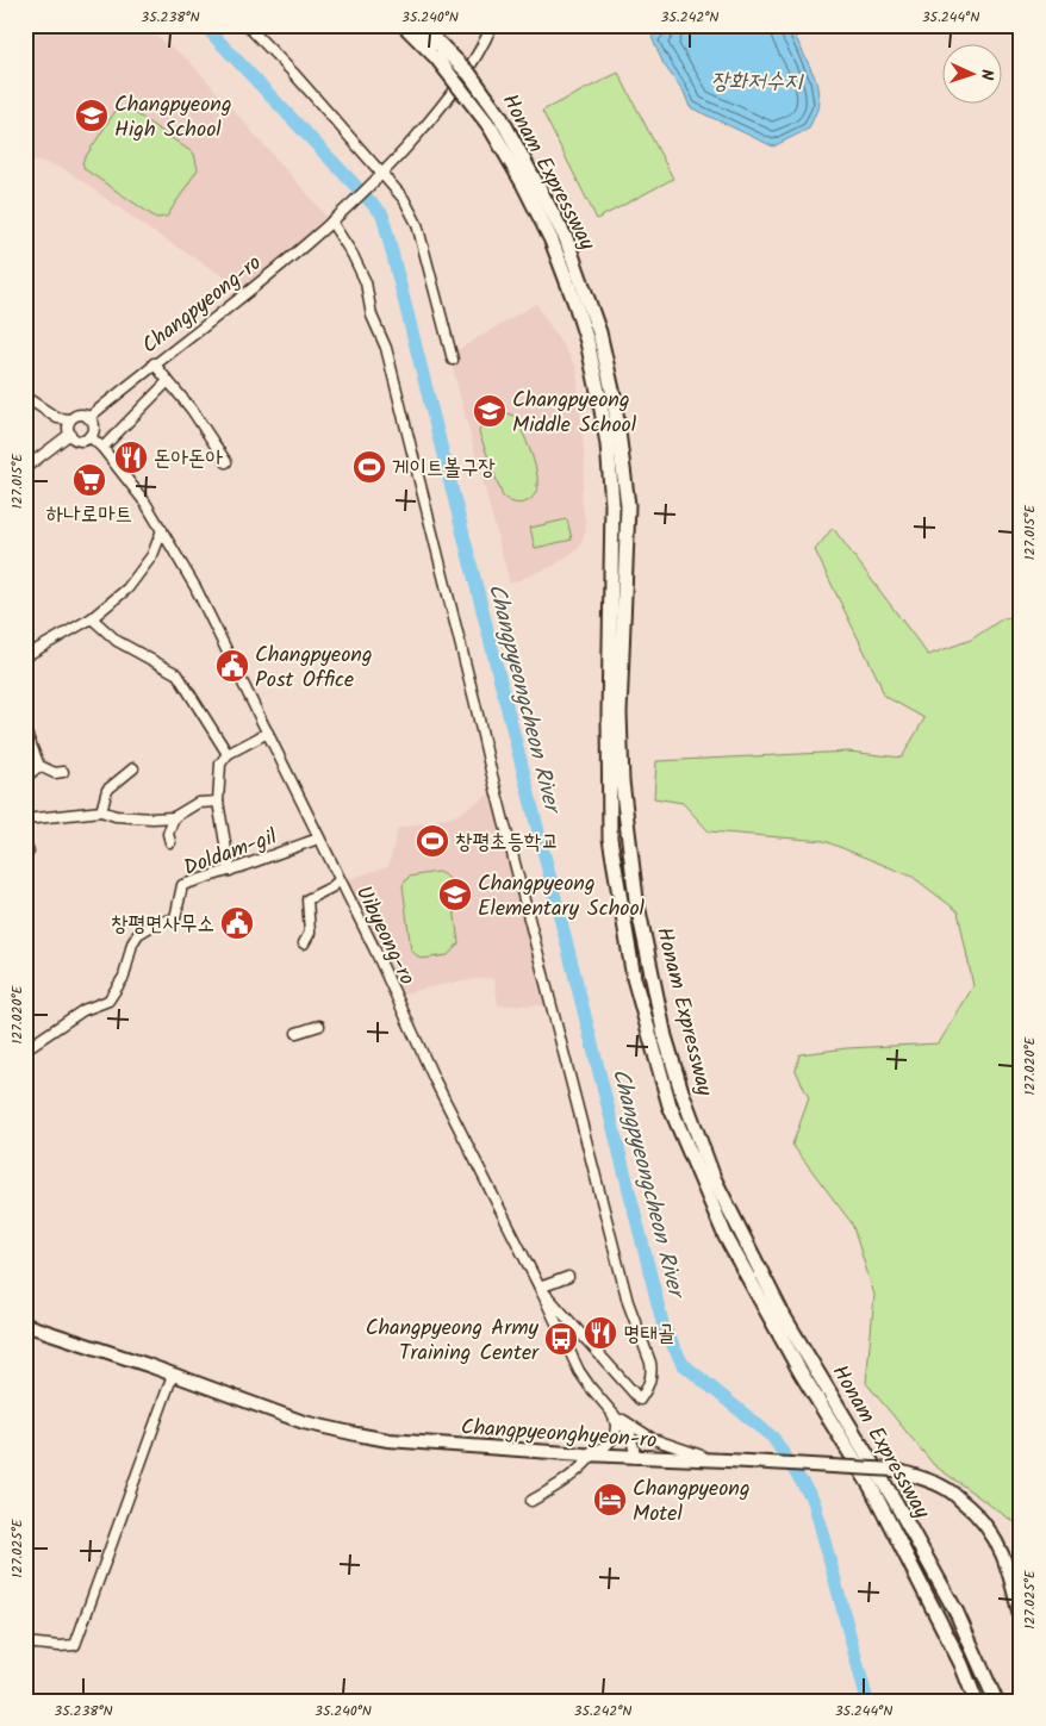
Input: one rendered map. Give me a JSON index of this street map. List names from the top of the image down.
{
  "streets": {
    "highway": ["Honam Expressway"],
    "main road": ["Changpyeonghyeon-ro"],
    "street": ["Changpyeong-ro", "Doldam-gil", "Uibyeong-ro"]
  },
  "crossings": [
    ["Changpyeong-ro", "Uibyeong-ro"],
    ["Doldam-gil", "Uibyeong-ro"],
    ["Uibyeong-ro", "Changpyeonghyeon-ro"]
  ],
  "water": ["장화저수지", "Changpyeongcheon River"],
  "places": {
    "school or university": ["Changpyeong High School", "Changpyeong Middle School", "Changpyeong Elementary School"],
    "restaurant": ["돈아돈아", "명태골"],
    "sports": ["게이트볼구장", "창평초등학교"],
    "supermarket": ["하나로마트"],
    "public building": ["Changpyeong Post Office", "창평면사무소"],
    "bus stop": ["Changpyeong Army Training Center"],
    "hotel": ["Changpyeong Motel"]
  },
  "north": "right",
  "coordinates": [
    "35.238°N",
    "35.240°N",
    "35.242°N",
    "35.244°N",
    "127.015°E",
    "127.020°E",
    "127.025°E"
  ]
}
